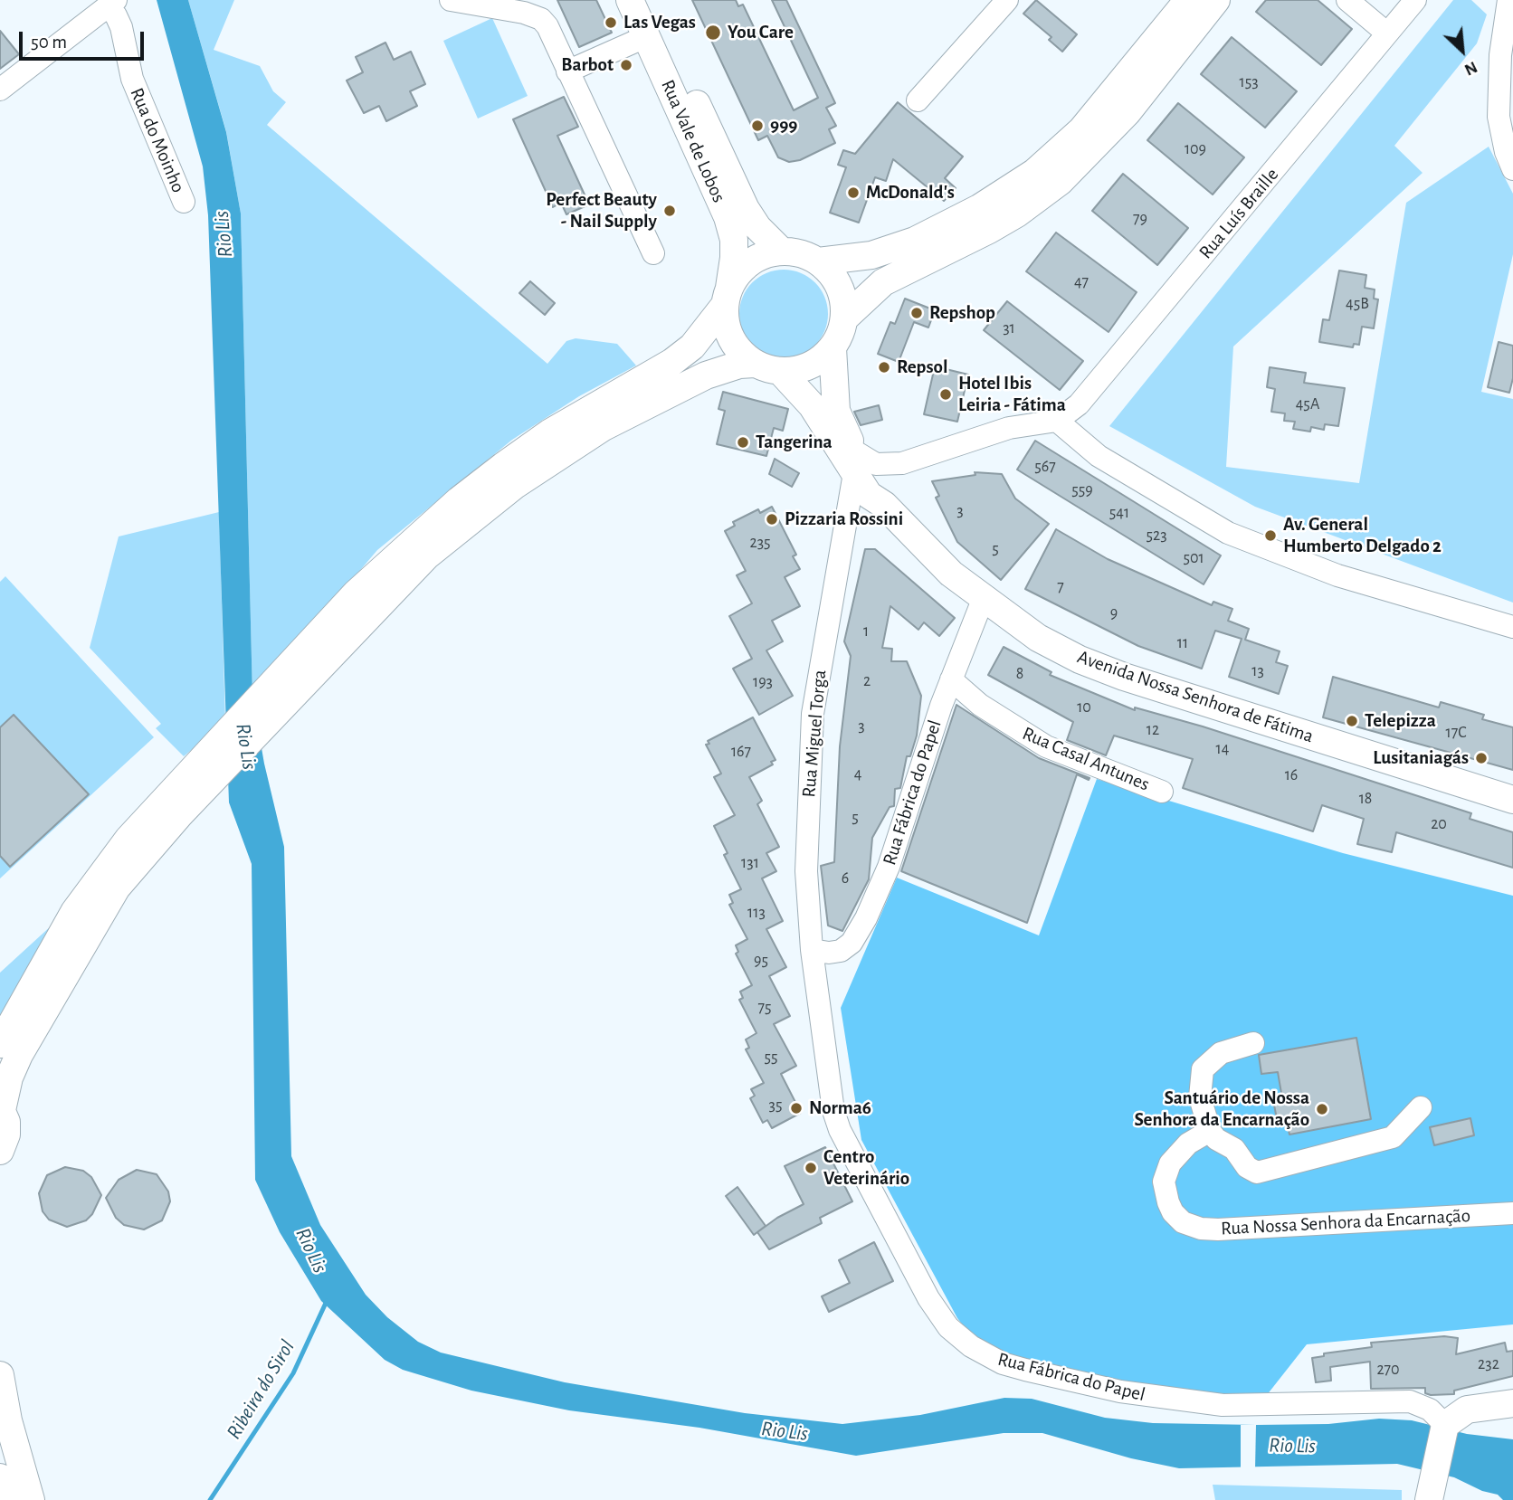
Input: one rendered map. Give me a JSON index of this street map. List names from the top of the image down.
{
  "streets": {
    "main road": ["Rua Vale de Lobos", "Avenida Nossa Senhora de Fátima"],
    "street": [
      "Rua do Moinho",
      "Rua Luís Braille",
      "Rua Miguel Torga",
      "Rua Casal Antunes",
      "Rua Fábrica do Papel",
      "Rua Nossa Senhora da Encarnação"
    ]
  },
  "crossings": [
    ["Rua Vale de Lobos", "Avenida Nossa Senhora de Fátima"],
    ["Avenida Nossa Senhora de Fátima", "Rua Miguel Torga"],
    ["Avenida Nossa Senhora de Fátima", "Rua Fábrica do Papel"],
    ["Rua Miguel Torga", "Rua Fábrica do Papel"],
    ["Rua Casal Antunes", "Rua Fábrica do Papel"]
  ],
  "water": ["Rio Lis", "Ribeira do Sirol"],
  "places": [
    "Las Vegas",
    "You Care",
    "Barbot",
    "999",
    "McDonald's",
    "Perfect Beauty - Nail Supply",
    "Repshop",
    "Repsol",
    "Hotel Ibis Leiria - Fátima",
    "Tangerina",
    "Pizzaria Rossini",
    "Av. General Humberto Delgado 2",
    "Telepizza",
    "Lusitaniagás",
    "Norma6",
    "Santuário de Nossa Senhora da Encarnação",
    "Centro Veterinário"
  ],
  "house_numbers": [
    "153",
    "109",
    "79",
    "47",
    "45B",
    "31",
    "45A",
    "567",
    "559",
    "3",
    "541",
    "523",
    "235",
    "5",
    "501",
    "7",
    "9",
    "1",
    "11",
    "13",
    "8",
    "2",
    "193",
    "10",
    "3",
    "12",
    "17C",
    "14",
    "167",
    "4",
    "16",
    "18",
    "5",
    "20",
    "131",
    "6",
    "113",
    "95",
    "75",
    "55",
    "35",
    "232",
    "270"
  ],
  "scale_bar": "50 m",
  "north": "bottom right"
}
